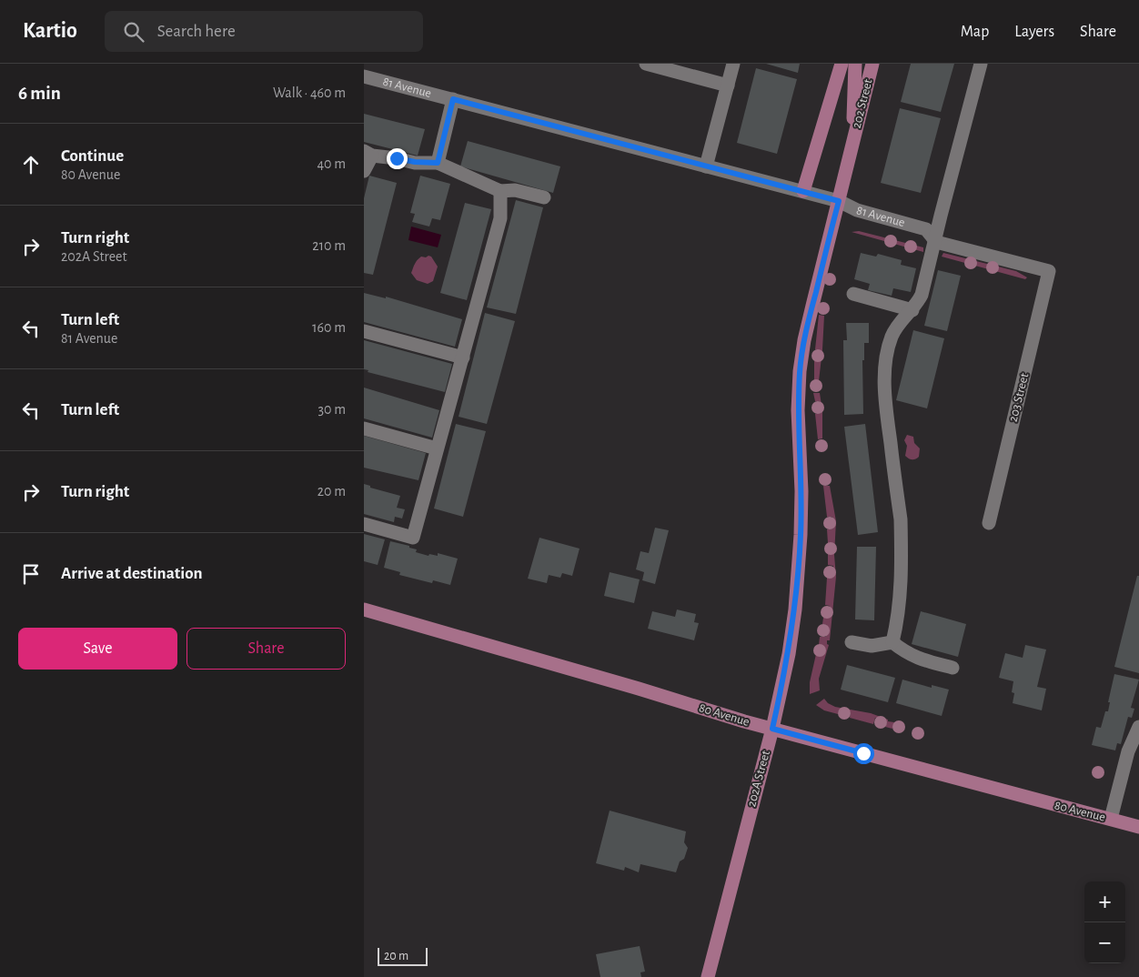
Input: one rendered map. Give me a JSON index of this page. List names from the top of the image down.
{
  "streets": {
    "main road": ["202 Street", "80 Avenue", "202A Street"],
    "street": ["81 Avenue", "203 Street"]
  },
  "crossings": [
    ["81 Avenue", "202 Street"],
    ["81 Avenue", "203 Street"],
    ["81 Avenue", "202A Street"],
    ["202 Street", "202A Street"],
    ["80 Avenue", "202A Street"]
  ],
  "scale_bar": "20 m",
  "page": {
    "header": "Kartio",
    "search": "Search here",
    "nav": ["Map", "Layers", "Share"],
    "heading": ["6 min", "Walk · 460 m"],
    "list": [
      ["Continue", "80 Avenue", "40 m"],
      ["Turn right", "202A Street", "210 m"],
      ["Turn left", "81 Avenue", "160 m"],
      ["Turn left", "30 m"],
      ["Turn right", "20 m"],
      "Arrive at destination"
    ],
    "buttons": ["Save", "Share"],
    "map_buttons": ["+", "−"],
    "scale": "20 m"
  }
}
